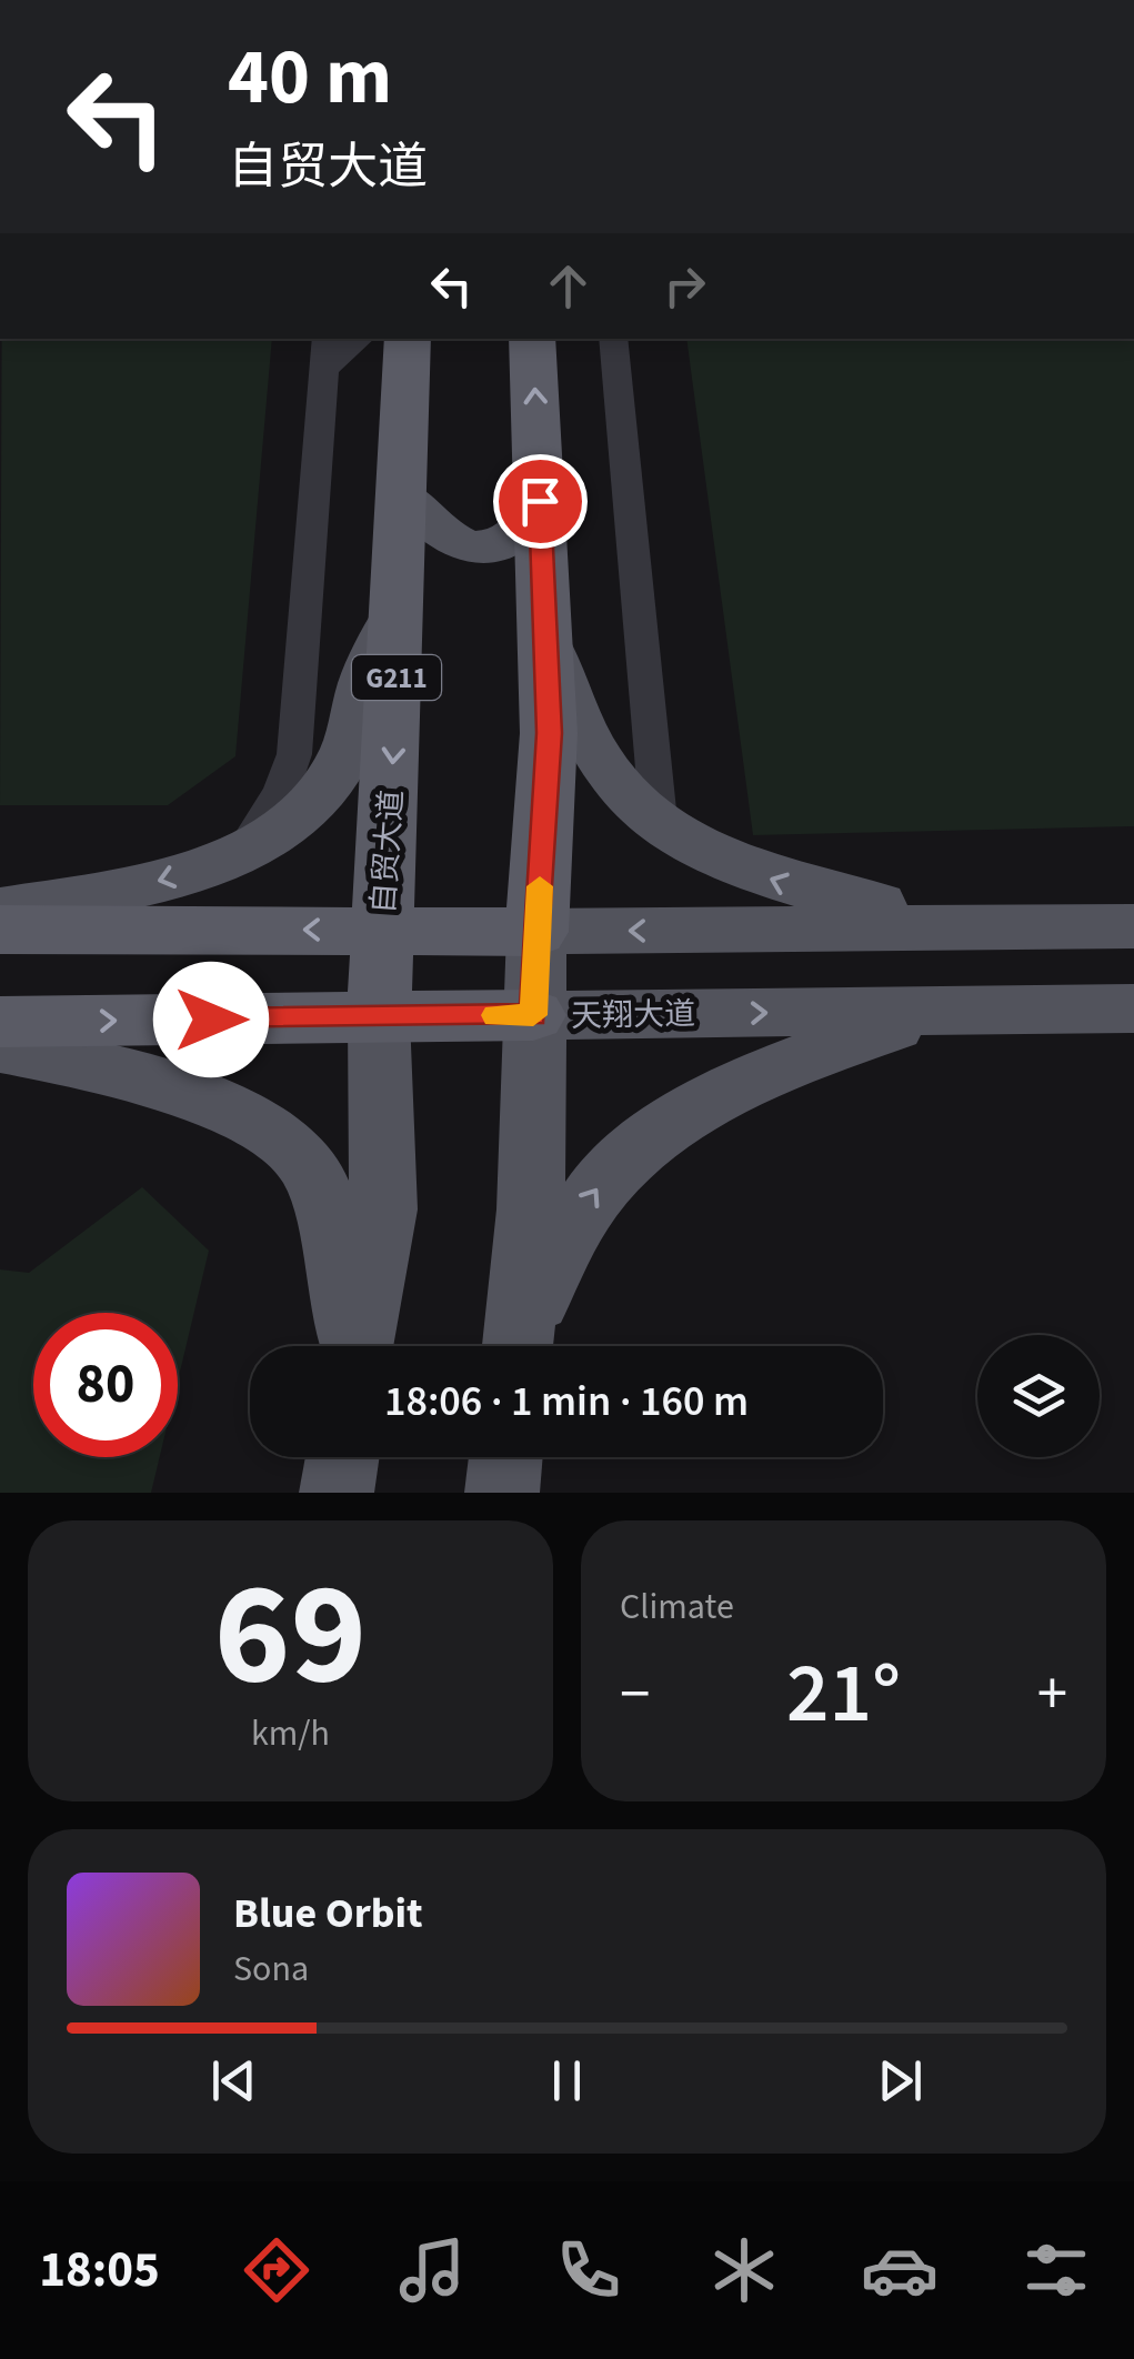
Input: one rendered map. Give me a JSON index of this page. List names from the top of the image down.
{
  "streets": {
    "highway": ["G211", "自贸大道", "天翔大道"]
  },
  "crossings": [
    ["自贸大道", "天翔大道"]
  ],
  "page": {
    "turn": ["40 m", "自贸大道"],
    "limit": "80",
    "trip": "18:06 · 1 min · 160 m",
    "tile": [
      ["69", "km/h"],
      "Climate"
    ],
    "heat": ["−", "21°", "+"],
    "song": ["Blue Orbit", "Sona"],
    "tabs": "18:05"
  }
}
